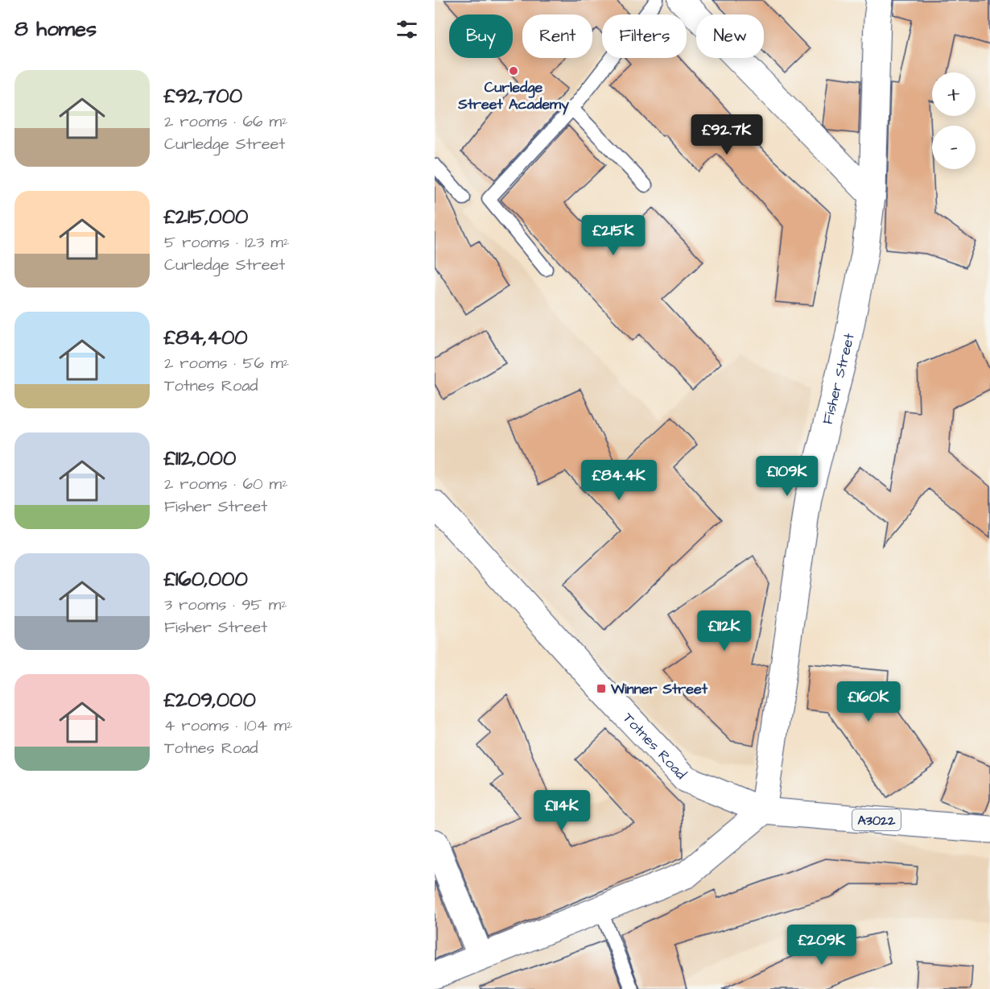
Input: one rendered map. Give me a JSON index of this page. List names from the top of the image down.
{
  "streets": {
    "street": ["Fisher Street", "Totnes Road", "A3022"]
  },
  "crossings": [
    ["Fisher Street", "Totnes Road"]
  ],
  "places": {
    "other": ["Curledge Street Academy"],
    "transit": ["Winner Street"]
  },
  "page": {
    "heading": "8 homes",
    "chip": [
      "Buy",
      "Rent",
      "Filters",
      "New"
    ],
    "list": [
      {
        "name": "£92,700",
        "note": "2 rooms · 66 m² · Curledge Street"
      },
      {
        "name": "£215,000",
        "note": "5 rooms · 123 m² · Curledge Street"
      },
      {
        "name": "£84,400",
        "note": "2 rooms · 56 m² · Totnes Road"
      },
      {
        "name": "£112,000",
        "note": "2 rooms · 60 m² · Fisher Street"
      },
      {
        "name": "£160,000",
        "note": "3 rooms · 95 m² · Fisher Street"
      },
      {
        "name": "£209,000",
        "note": "4 rooms · 104 m² · Totnes Road"
      }
    ],
    "map_buttons": ["+", "−"],
    "price": [
      "£92.7K",
      "£215K",
      "£109K",
      "£84.4K",
      "£112K",
      "£160K",
      "£114K",
      "£209K"
    ]
  }
}
